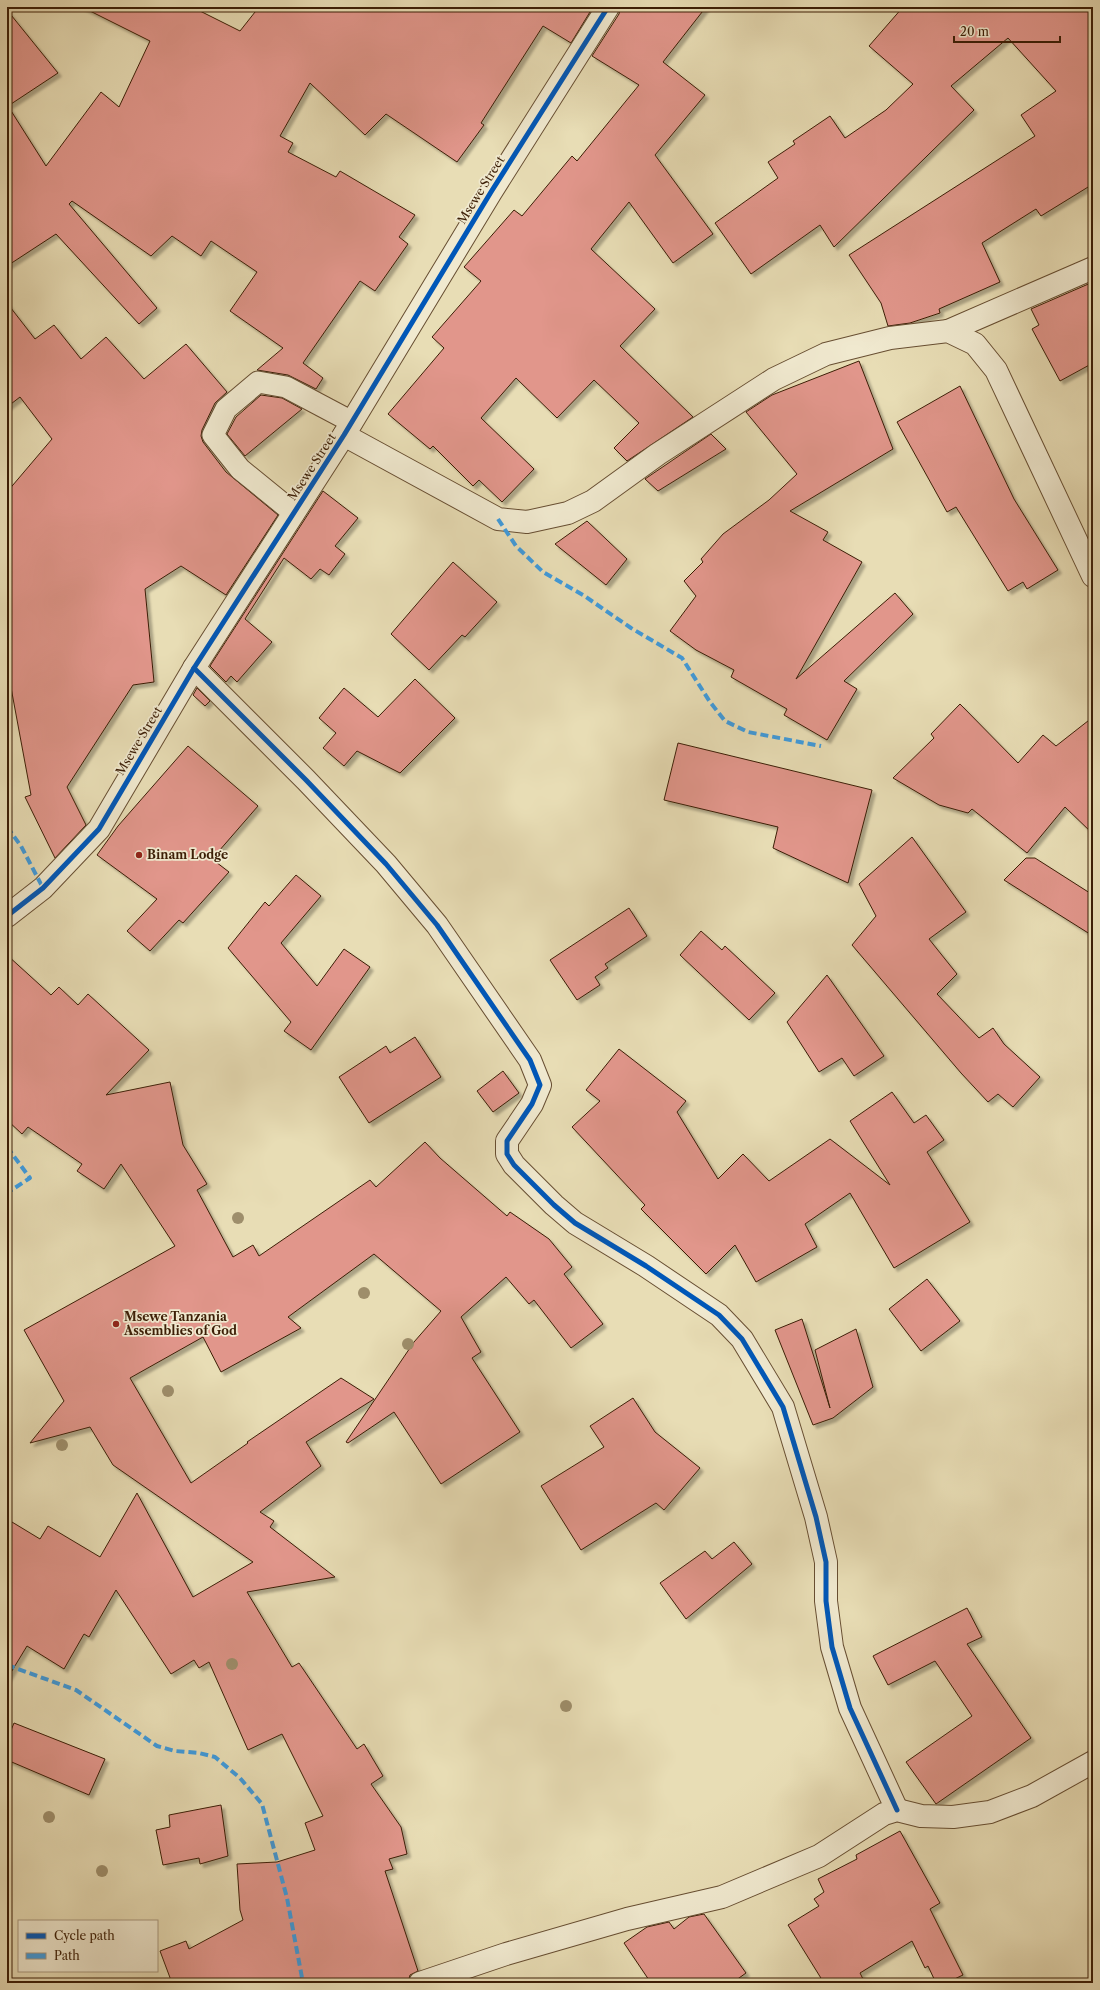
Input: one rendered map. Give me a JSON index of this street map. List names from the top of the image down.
{
  "streets": {
    "street": ["Msewe Street"]
  },
  "places": ["Binam Lodge", "Msewe Tanzania Assemblies of God"],
  "legend": ["Cycle path", "Path"],
  "scale_bar": "20 m"
}
